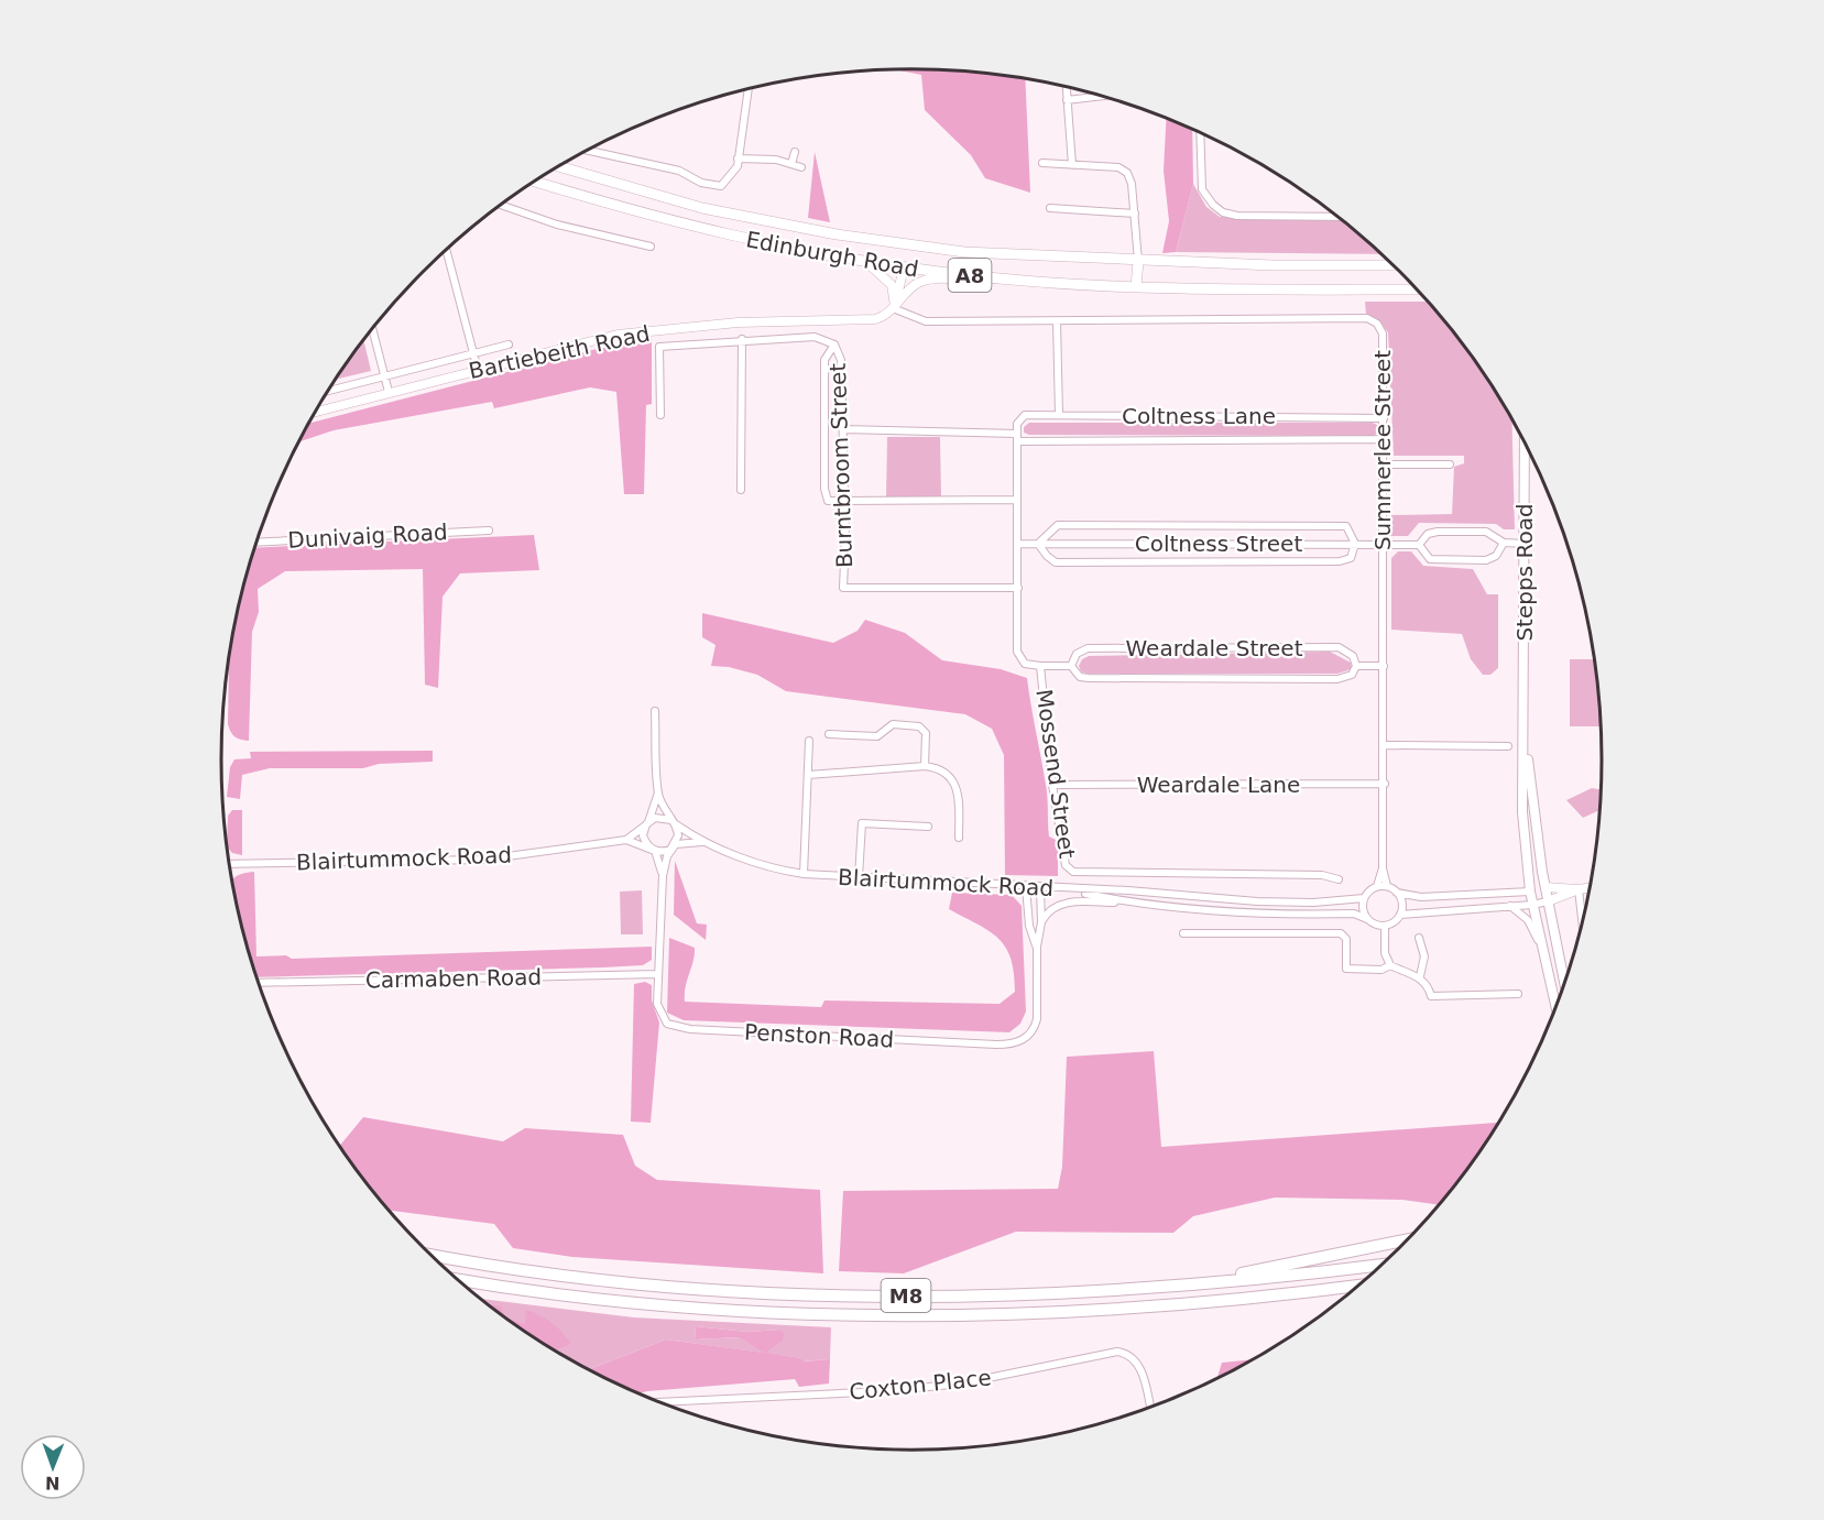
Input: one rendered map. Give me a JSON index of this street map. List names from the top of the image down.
{
  "streets": {
    "highway": ["M8"],
    "main road": ["Edinburgh Road", "A8", "Stepps Road"],
    "street": [
      "Bartiebeith Road",
      "Coltness Lane",
      "Summerlee Street",
      "Burntbroom Street",
      "Dunivaig Road",
      "Coltness Street",
      "Weardale Street",
      "Mossend Street",
      "Weardale Lane",
      "Blairtummock Road",
      "Carmaben Road",
      "Penston Road",
      "Coxton Place"
    ]
  },
  "crossings": [
    ["Bartiebeith Road", "Summerlee Street"],
    ["Coltness Lane", "Summerlee Street"],
    ["Coltness Lane", "Burntbroom Street"],
    ["Coltness Lane", "Mossend Street"],
    ["Summerlee Street", "Coltness Street"],
    ["Summerlee Street", "Weardale Lane"],
    ["Burntbroom Street", "Mossend Street"],
    ["Coltness Street", "Stepps Road"],
    ["Coltness Street", "Mossend Street"],
    ["Weardale Street", "Mossend Street"],
    ["Mossend Street", "Weardale Lane"],
    ["Blairtummock Road", "Penston Road"],
    ["Carmaben Road", "Penston Road"]
  ],
  "north": "bottom"
}
